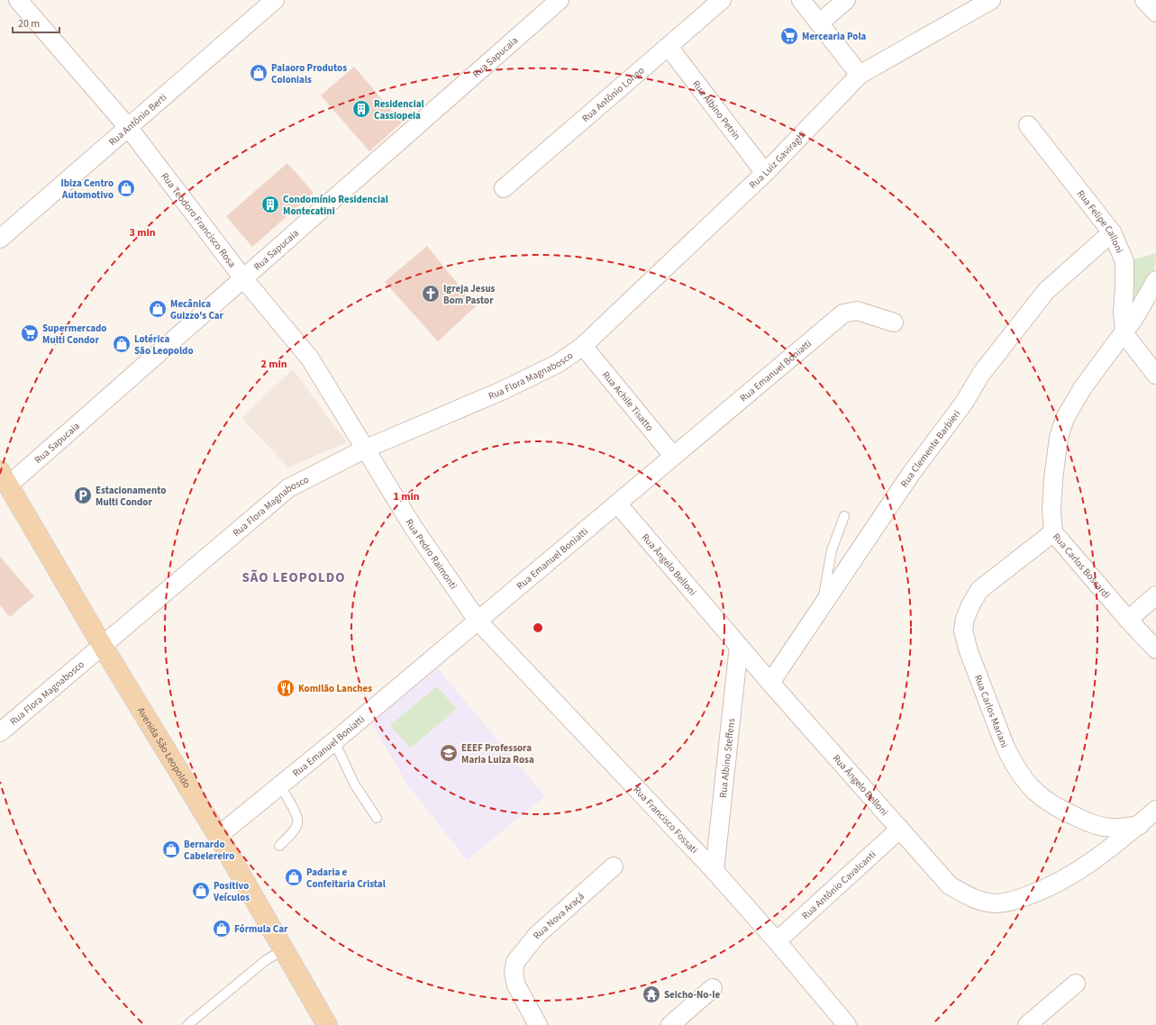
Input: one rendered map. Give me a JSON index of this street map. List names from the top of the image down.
{
  "streets": {
    "main road": ["Avenida São Leopoldo"],
    "street": [
      "Rua Sapucaia",
      "Rua Antônio Longo",
      "Rua Albino Petrin",
      "Rua Antônio Berti",
      "Rua Luiz Gaviraghi",
      "Rua Teodoro Francisco Rosa",
      "Rua Felipe Calloni",
      "Rua Emanuel Boniatti",
      "Rua Flora Magnabosco",
      "Rua Achile Tisatto",
      "Rua Clemente Barbieri",
      "Rua Pedro Raimonti",
      "Rua Ângelo Belloni",
      "Rua Carlos Boscardi",
      "Rua Carlos Mariani",
      "Rua Albino Steffens",
      "Rua Francisco Fossati",
      "Rua Antônio Cavalcanti",
      "Rua Nova Araçá"
    ]
  },
  "crossings": [
    ["Rua Sapucaia", "Rua Teodoro Francisco Rosa"],
    ["Rua Sapucaia", "Avenida São Leopoldo"],
    ["Rua Antônio Longo", "Rua Albino Petrin"],
    ["Rua Albino Petrin", "Rua Luiz Gaviraghi"],
    ["Rua Antônio Berti", "Rua Teodoro Francisco Rosa"],
    ["Rua Luiz Gaviraghi", "Rua Flora Magnabosco"],
    ["Rua Luiz Gaviraghi", "Rua Achile Tisatto"],
    ["Rua Teodoro Francisco Rosa", "Rua Flora Magnabosco"],
    ["Rua Teodoro Francisco Rosa", "Rua Pedro Raimonti"],
    ["Rua Felipe Calloni", "Rua Clemente Barbieri"],
    ["Rua Felipe Calloni", "Rua Carlos Boscardi"],
    ["Rua Emanuel Boniatti", "Rua Achile Tisatto"],
    ["Rua Emanuel Boniatti", "Rua Pedro Raimonti"],
    ["Rua Emanuel Boniatti", "Rua Ângelo Belloni"],
    ["Rua Emanuel Boniatti", "Avenida São Leopoldo"],
    ["Rua Emanuel Boniatti", "Rua Francisco Fossati"],
    ["Rua Flora Magnabosco", "Rua Achile Tisatto"],
    ["Rua Flora Magnabosco", "Rua Pedro Raimonti"],
    ["Rua Flora Magnabosco", "Avenida São Leopoldo"],
    ["Rua Clemente Barbieri", "Rua Ângelo Belloni"],
    ["Rua Pedro Raimonti", "Rua Francisco Fossati"],
    ["Rua Ângelo Belloni", "Rua Carlos Mariani"],
    ["Rua Ângelo Belloni", "Rua Albino Steffens"],
    ["Rua Ângelo Belloni", "Rua Antônio Cavalcanti"],
    ["Rua Carlos Boscardi", "Rua Carlos Mariani"],
    ["Rua Albino Steffens", "Rua Francisco Fossati"],
    ["Rua Francisco Fossati", "Rua Antônio Cavalcanti"]
  ],
  "districts": ["SÃO LEOPOLDO"],
  "places": {
    "supermarket": ["Mercearia Pola", "Supermercado Multi Condor"],
    "shop": [
      "Palaoro Produtos Coloniais",
      "Ibiza Centro Automotivo",
      "Mecânica Guizzo's Car",
      "Lotérica São Leopoldo",
      "Bernardo Cabelereiro",
      "Padaria e Confeitaria Cristal",
      "Positivo Veículos",
      "Fórmula Car"
    ],
    "building": ["Residencial Cassiopeia", "Condomínio Residencial Montecatini"],
    "church": ["Igreja Jesus Bom Pastor"],
    "parking": ["Estacionamento Multi Condor"],
    "restaurant": ["Komilão Lanches"],
    "school or university": ["EEEF Professora Maria Luiza Rosa"],
    "temple": ["Seicho-No-Ie"]
  },
  "scale_bar": "20 m",
  "rings": ["3 min", "2 min", "1 min"]
}
